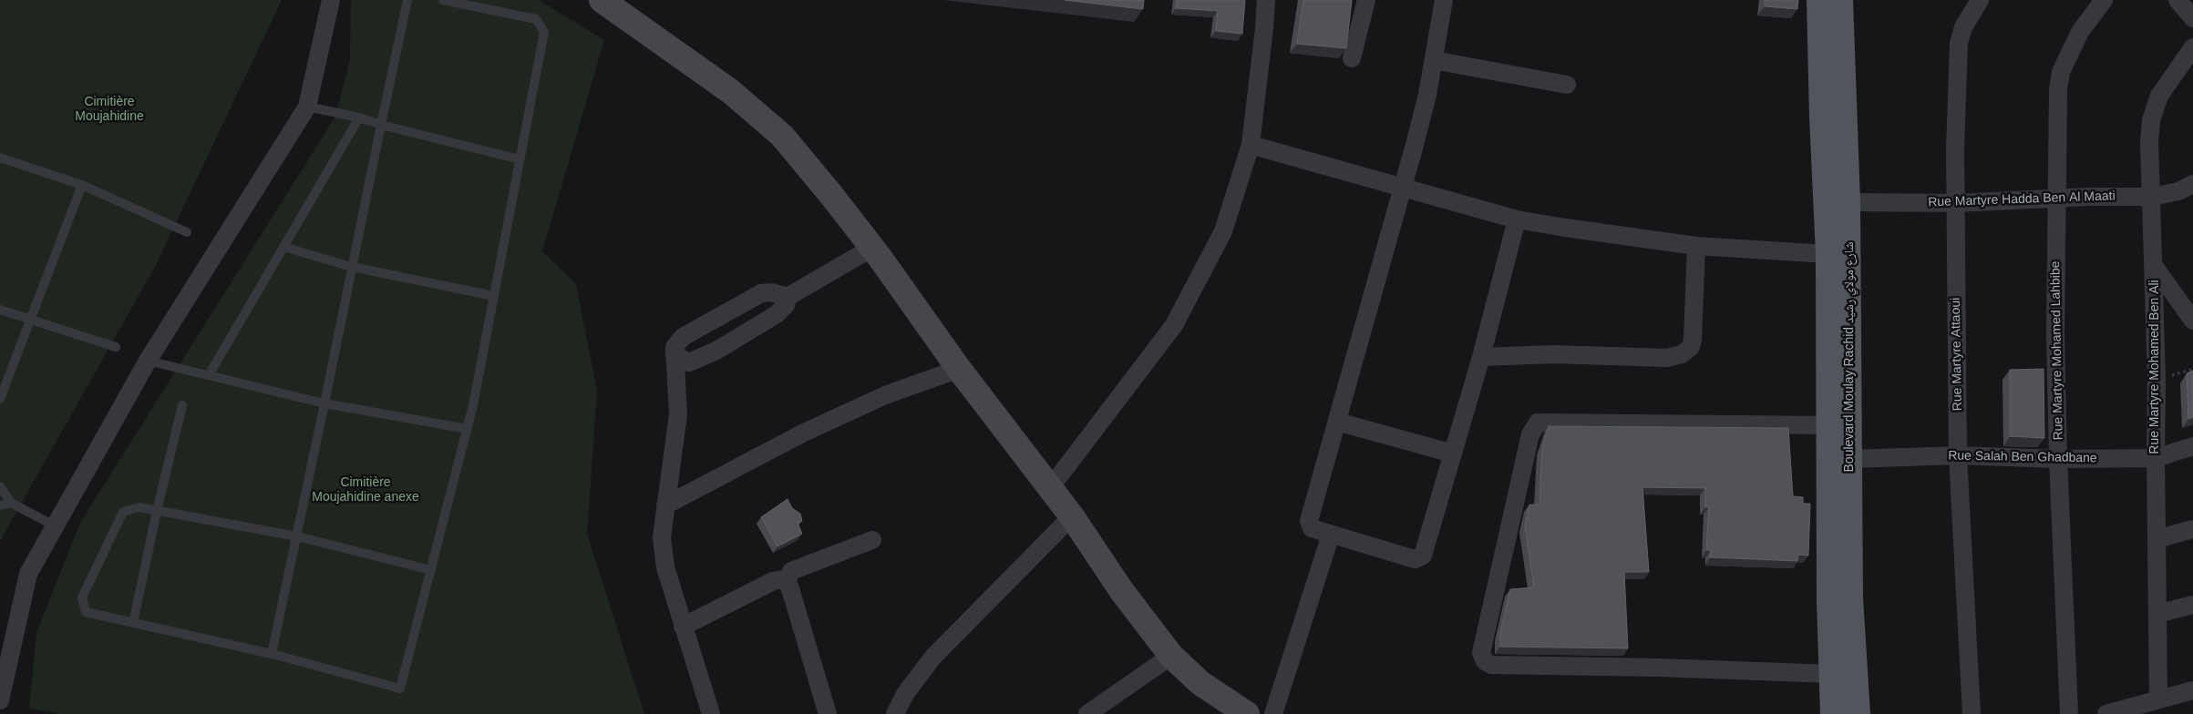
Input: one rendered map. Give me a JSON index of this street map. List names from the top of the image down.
{
  "streets": {
    "main road": ["Boulevard Moulay Rachid شارع مولاي رشيد"],
    "street": [
      "Rue Martyre Hadda Ben Al Maati",
      "Rue Martyre Mohamed Lahbibe",
      "Rue Martyre Attaoui",
      "Rue Martyre Mohamed Ben Ali",
      "Rue Salah Ben Ghadbane"
    ]
  },
  "crossings": [
    ["Rue Martyre Hadda Ben Al Maati", "Rue Martyre Mohamed Lahbibe"],
    ["Rue Martyre Hadda Ben Al Maati", "Rue Martyre Attaoui"],
    ["Rue Martyre Hadda Ben Al Maati", "Boulevard Moulay Rachid شارع مولاي رشيد"],
    ["Rue Martyre Hadda Ben Al Maati", "Rue Martyre Mohamed Ben Ali"],
    ["Rue Martyre Mohamed Lahbibe", "Rue Salah Ben Ghadbane"],
    ["Rue Martyre Attaoui", "Rue Salah Ben Ghadbane"],
    ["Boulevard Moulay Rachid شارع مولاي رشيد", "Rue Salah Ben Ghadbane"],
    ["Rue Martyre Mohamed Ben Ali", "Rue Salah Ben Ghadbane"]
  ],
  "parks": ["Cimitière Moujahidine", "Cimitière Moujahidine anexe"]
}
